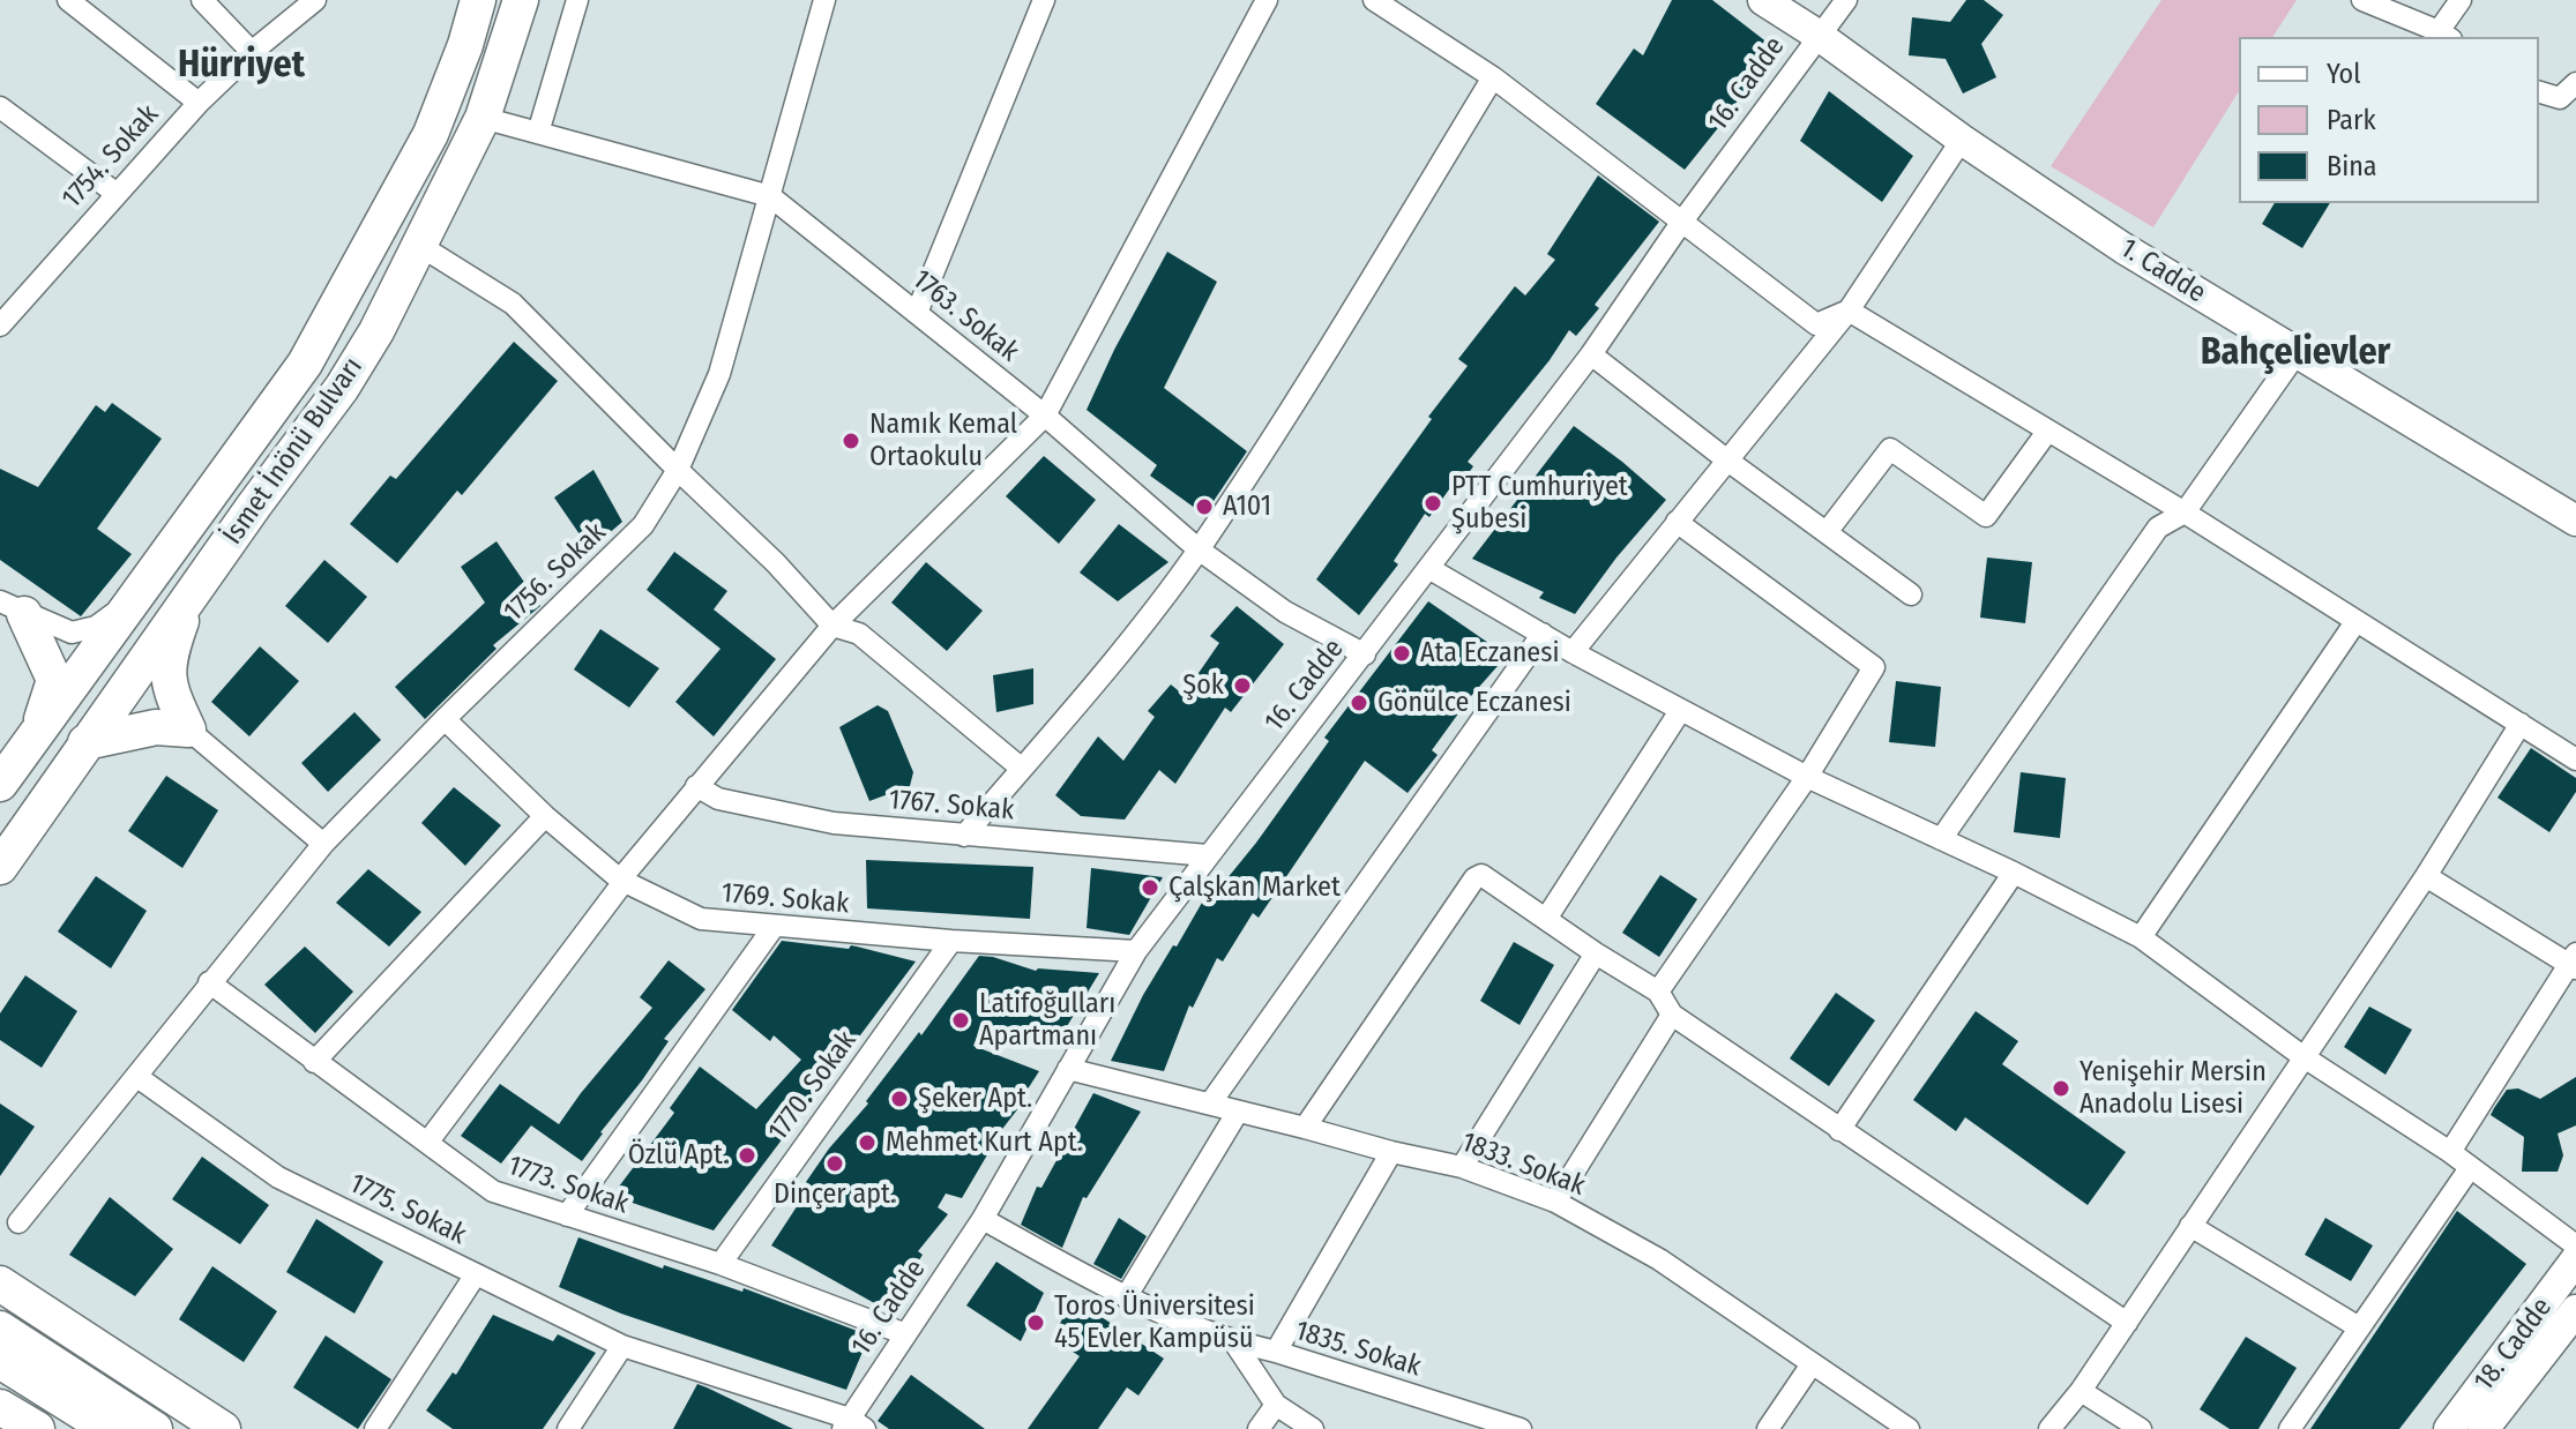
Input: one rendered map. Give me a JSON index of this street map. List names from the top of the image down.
{
  "streets": {
    "main road": ["İsmet İnönü Bulvarı"],
    "street": [
      "16. Cadde",
      "1754. Sokak",
      "1. Cadde",
      "1763. Sokak",
      "1756. Sokak",
      "1767. Sokak",
      "1769. Sokak",
      "1770. Sokak",
      "1833. Sokak",
      "1773. Sokak",
      "1775. Sokak",
      "18. Cadde",
      "1835. Sokak"
    ]
  },
  "crossings": [
    ["16. Cadde", "1. Cadde"],
    ["16. Cadde", "1763. Sokak"],
    ["16. Cadde", "1767. Sokak"],
    ["16. Cadde", "1769. Sokak"],
    ["16. Cadde", "1833. Sokak"],
    ["16. Cadde", "1773. Sokak"],
    ["16. Cadde", "1775. Sokak"],
    ["16. Cadde", "1835. Sokak"],
    ["1763. Sokak", "İsmet İnönü Bulvarı"],
    ["1763. Sokak", "1756. Sokak"],
    ["1756. Sokak", "1769. Sokak"],
    ["1756. Sokak", "1773. Sokak"],
    ["1756. Sokak", "1775. Sokak"],
    ["1769. Sokak", "1770. Sokak"],
    ["1770. Sokak", "1773. Sokak"]
  ],
  "districts": ["Hürriyet", "Bahçelievler"],
  "places": [
    "Namık Kemal Ortaokulu",
    "PTT Cumhuriyet Şubesi",
    "A101",
    "Ata Eczanesi",
    "Şok",
    "Gönülce Eczanesi",
    "Çalşkan Market",
    "Latifoğulları Apartmanı",
    "Yenişehir Mersin Anadolu Lisesi",
    "Şeker Apt.",
    "Mehmet Kurt Apt.",
    "Özlü Apt.",
    "Dinçer apt.",
    "Toros Üniversitesi 45 Evler Kampüsü"
  ],
  "legend": ["Yol", "Park", "Bina"]
}
